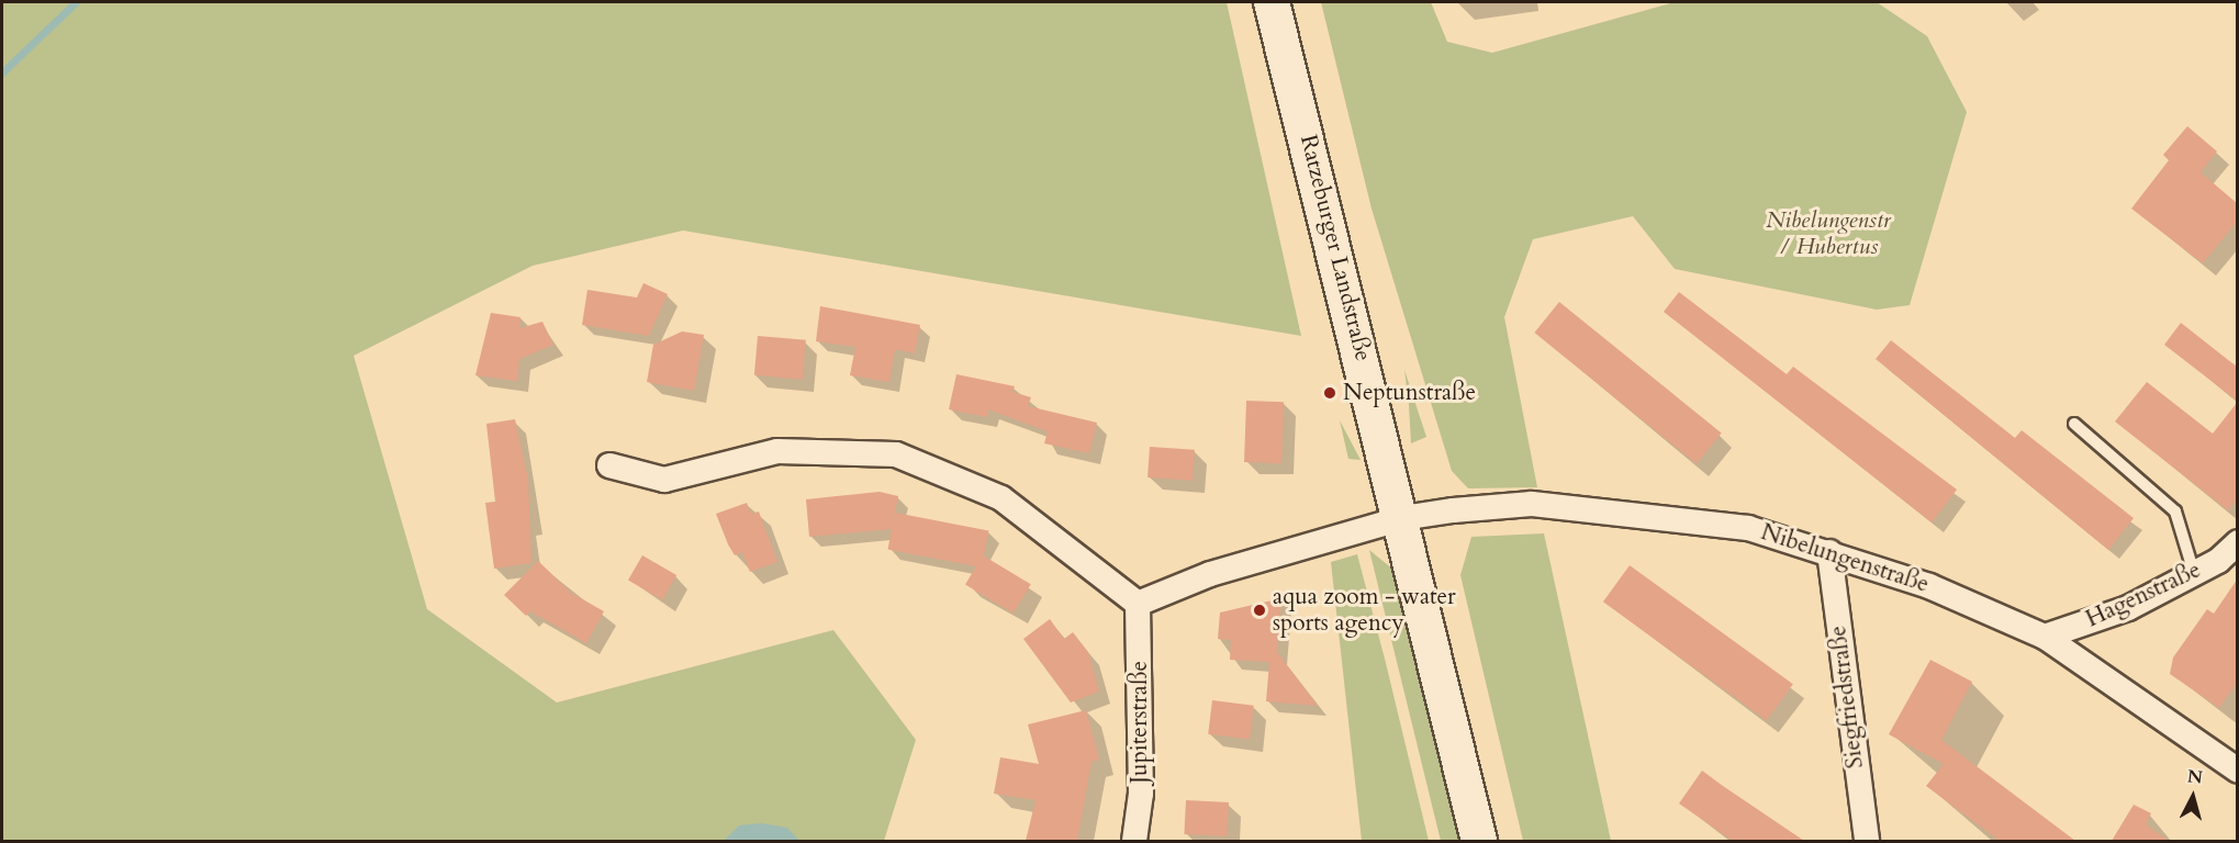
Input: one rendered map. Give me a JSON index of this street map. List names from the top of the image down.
{
  "streets": {
    "main road": ["Ratzeburger Landstraße"],
    "street": [
      "Nibelungenstraße",
      "Hagenstraße",
      "Siegfriedstraße",
      "Jupiterstraße"
    ]
  },
  "crossings": [
    ["Ratzeburger Landstraße", "Nibelungenstraße"],
    ["Nibelungenstraße", "Hagenstraße"],
    ["Nibelungenstraße", "Siegfriedstraße"]
  ],
  "parks": ["Nibelungenstr / Hubertus"],
  "places": ["Neptunstraße", "aqua zoom - water sports agency"],
  "north": "top"
}
